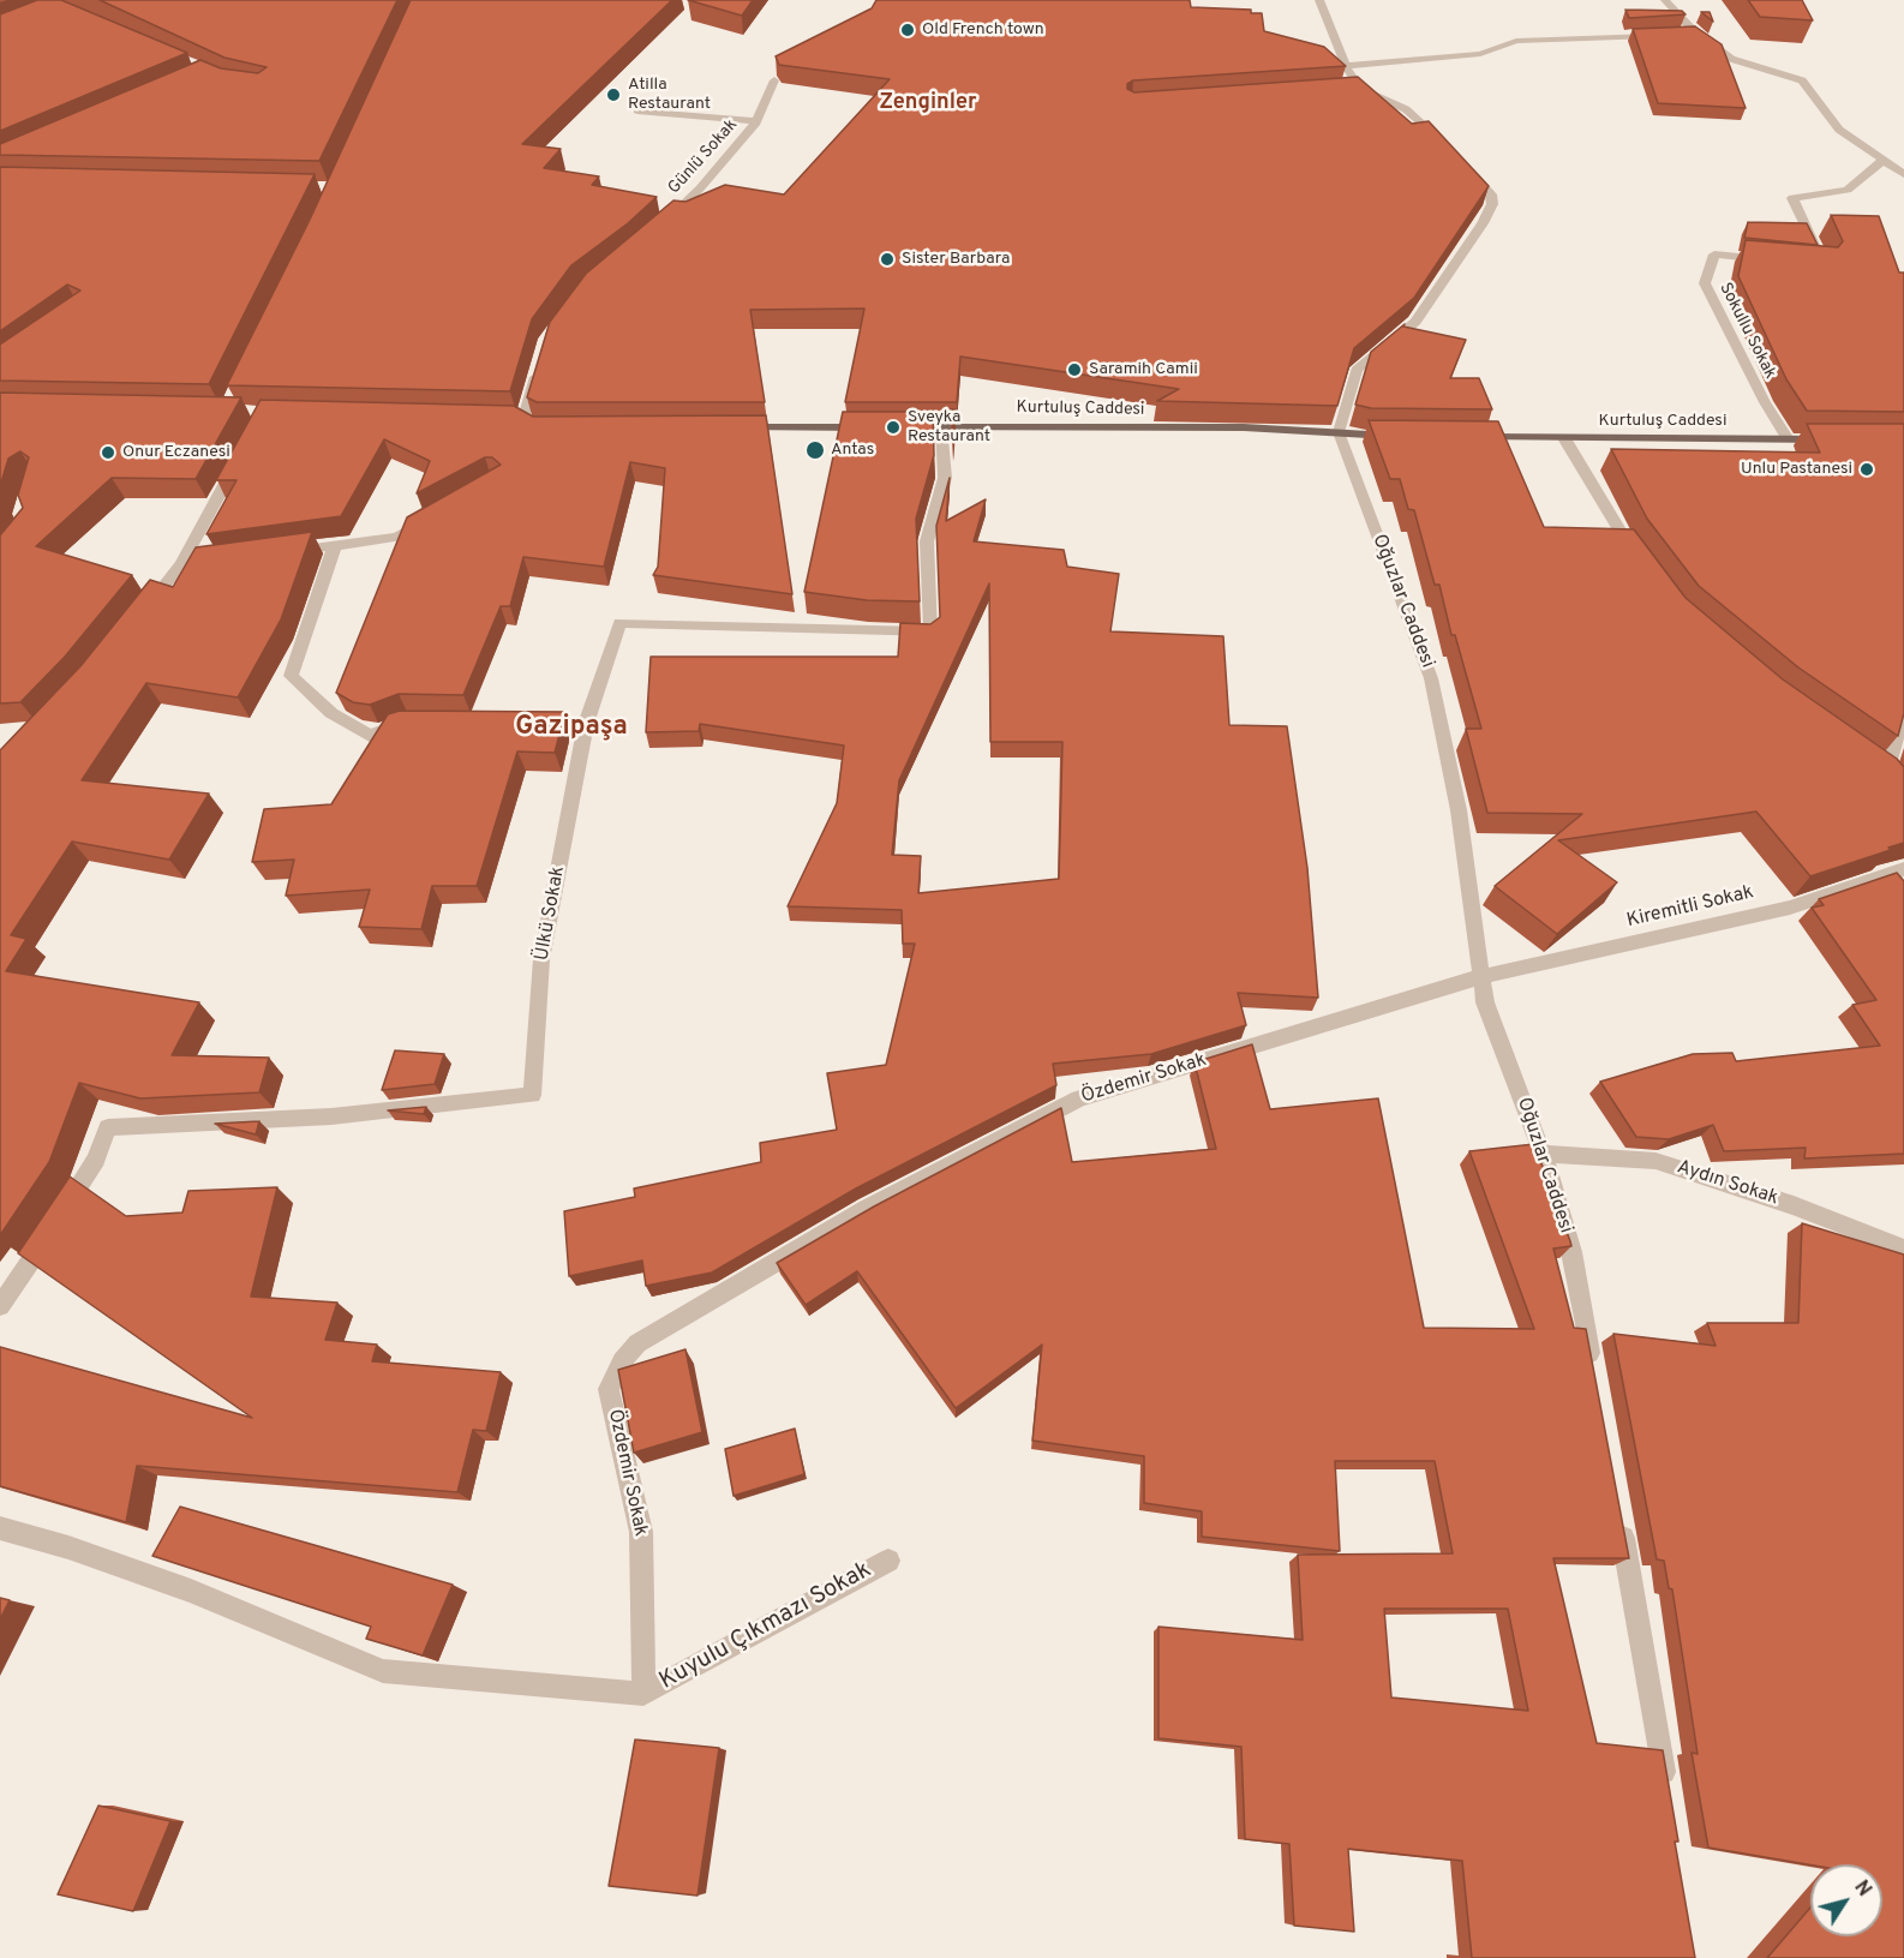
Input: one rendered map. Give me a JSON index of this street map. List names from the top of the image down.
{
  "streets": {
    "main road": ["Kurtuluş Caddesi"],
    "street": [
      "Günlü Sokak",
      "Sokullu Sokak",
      "Oğuzlar Caddesi",
      "Kiremitli Sokak",
      "Ülkü Sokak",
      "Özdemir Sokak",
      "Aydın Sokak",
      "Kuyulu Çıkmazı Sokak"
    ]
  },
  "crossings": [
    ["Sokullu Sokak", "Kurtuluş Caddesi"],
    ["Kurtuluş Caddesi", "Oğuzlar Caddesi"],
    ["Kurtuluş Caddesi", "Ülkü Sokak"],
    ["Oğuzlar Caddesi", "Kiremitli Sokak"],
    ["Oğuzlar Caddesi", "Özdemir Sokak"],
    ["Oğuzlar Caddesi", "Aydın Sokak"],
    ["Kiremitli Sokak", "Özdemir Sokak"],
    ["Özdemir Sokak", "Kuyulu Çıkmazı Sokak"]
  ],
  "districts": ["Zenginler", "Gazipaşa"],
  "places": [
    "Old French town",
    "Atilla Restaurant",
    "Sister Barbara",
    "Saramih Camii",
    "Sveyka Restaurant",
    "Antas",
    "Onur Eczanesi",
    "Unlu Pastanesi"
  ],
  "north": "top right"
}
